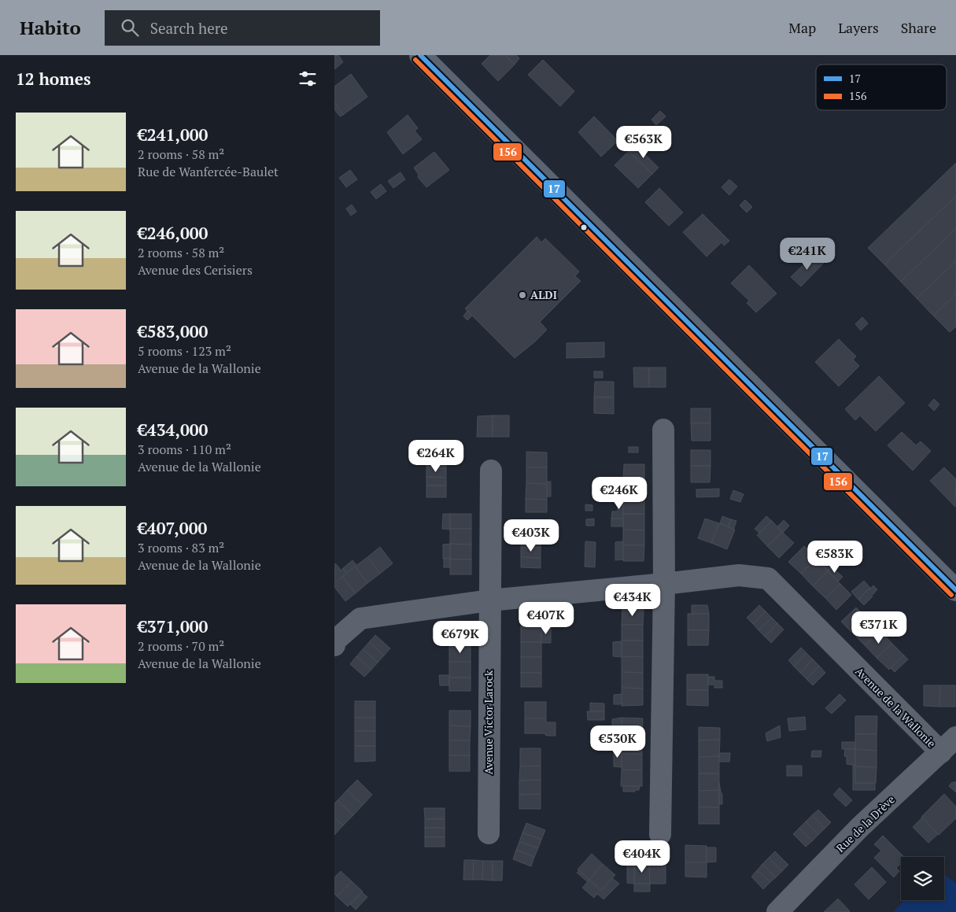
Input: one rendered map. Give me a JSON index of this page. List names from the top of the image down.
{
  "streets": {
    "street": ["Avenue de la Wallonie", "Avenue Victor Larock", "Rue de la Drève"]
  },
  "crossings": [
    ["Avenue de la Wallonie", "Avenue Victor Larock"],
    ["Avenue de la Wallonie", "Rue de la Drève"]
  ],
  "places": ["ALDI"],
  "lines": ["transit line 17", "transit line 156"],
  "legend": ["17", "156"],
  "page": {
    "header": "Habito",
    "search": "Search here",
    "nav": ["Map", "Layers", "Share"],
    "heading": "12 homes",
    "list": [
      {
        "name": "€241,000",
        "note": "2 rooms · 58 m² · Rue de Wanfercée-Baulet"
      },
      {
        "name": "€246,000",
        "note": "2 rooms · 58 m² · Avenue des Cerisiers"
      },
      {
        "name": "€583,000",
        "note": "5 rooms · 123 m² · Avenue de la Wallonie"
      },
      {
        "name": "€434,000",
        "note": "3 rooms · 110 m² · Avenue de la Wallonie"
      },
      {
        "name": "€407,000",
        "note": "3 rooms · 83 m² · Avenue de la Wallonie"
      },
      {
        "name": "€371,000",
        "note": "2 rooms · 70 m² · Avenue de la Wallonie"
      }
    ],
    "price": [
      "€563K",
      "€241K",
      "€264K",
      "€246K",
      "€403K",
      "€583K",
      "€434K",
      "€407K",
      "€371K",
      "€679K",
      "€530K",
      "€404K"
    ]
  }
}
